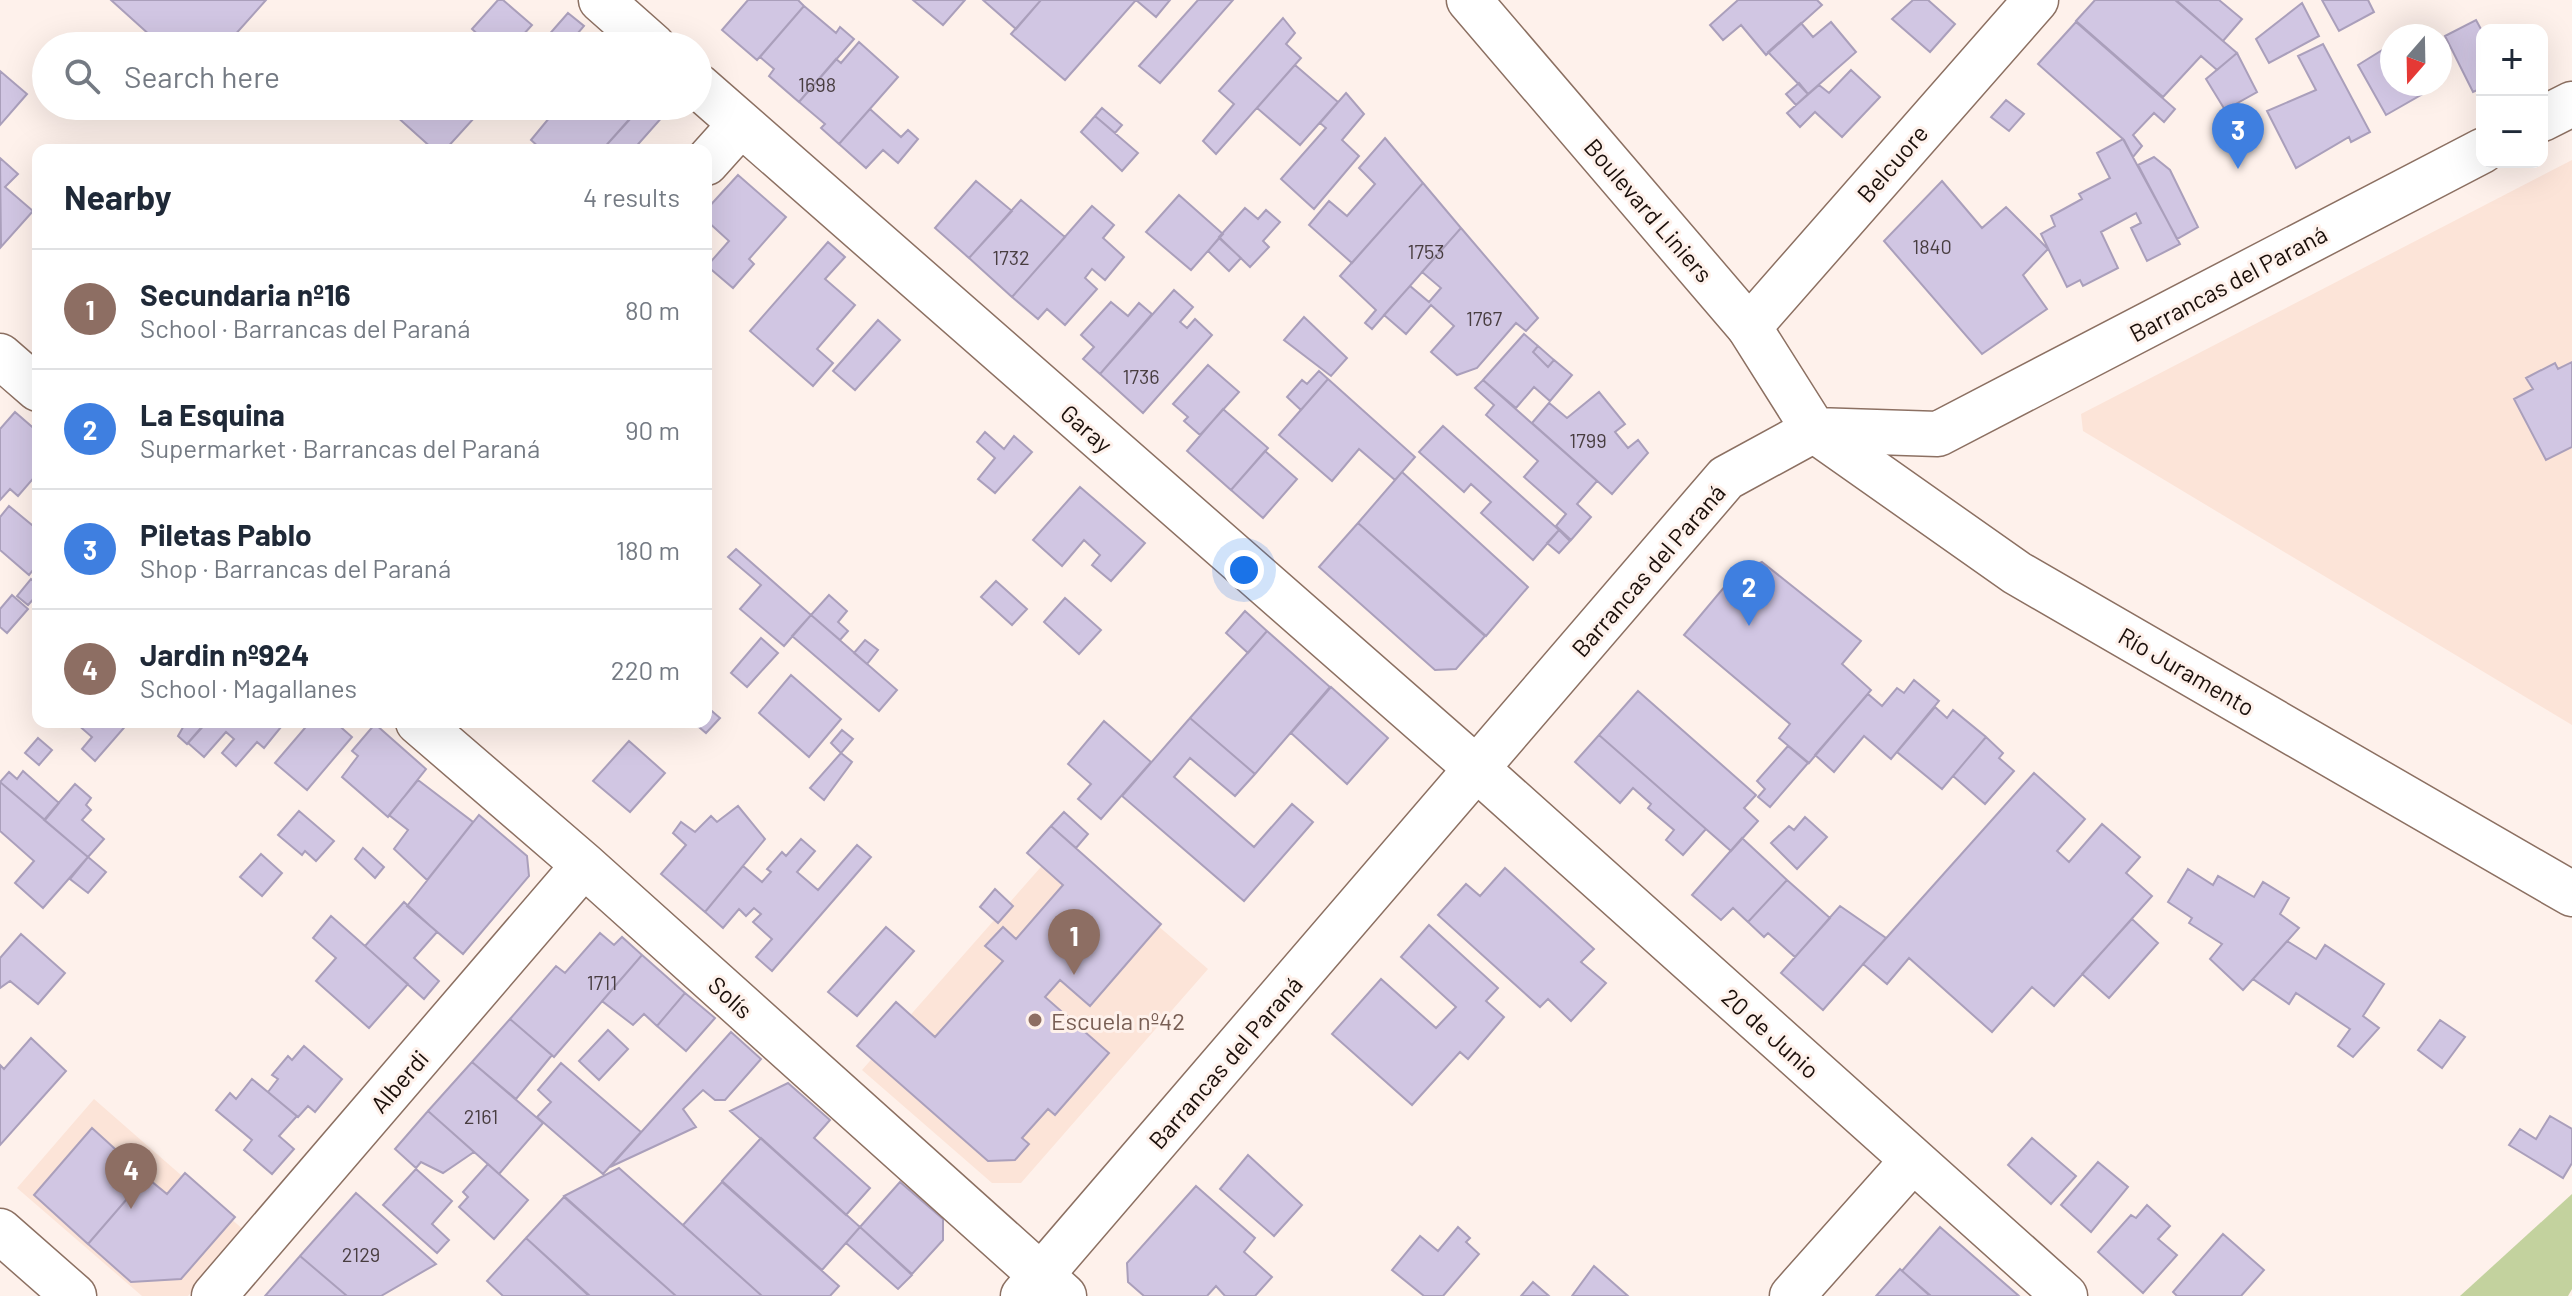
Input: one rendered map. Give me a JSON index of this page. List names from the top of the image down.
{
  "streets": {
    "street": [
      "Belcuore",
      "Boulevard Liniers",
      "Barrancas del Paraná",
      "Garay",
      "Río Juramento",
      "Solís",
      "20 de Junio",
      "Alberdi"
    ]
  },
  "crossings": [
    ["Belcuore", "Boulevard Liniers"],
    ["Boulevard Liniers", "Barrancas del Paraná"],
    ["Boulevard Liniers", "Río Juramento"],
    ["Barrancas del Paraná", "Garay"],
    ["Barrancas del Paraná", "Río Juramento"],
    ["Barrancas del Paraná", "Solís"],
    ["Barrancas del Paraná", "20 de Junio"],
    ["Garay", "20 de Junio"],
    ["Solís", "Alberdi"]
  ],
  "places": ["Escuela nº42"],
  "house_numbers": [
    "1698",
    "1840",
    "1753",
    "1732",
    "1767",
    "1736",
    "1799",
    "1711",
    "2161",
    "2129"
  ],
  "north": "bottom",
  "page": {
    "map_buttons": ["+", "−"],
    "search": "Search here",
    "pins": [
      "3",
      "2",
      "1",
      "4"
    ],
    "heading": ["Nearby", "4 results"],
    "list": [
      {
        "mark": "1",
        "name": "Secundaria nº16",
        "note": "School · Barrancas del Paraná",
        "value": "80 m"
      },
      {
        "mark": "2",
        "name": "La Esquina",
        "note": "Supermarket · Barrancas del Paraná",
        "value": "90 m"
      },
      {
        "mark": "3",
        "name": "Piletas Pablo",
        "note": "Shop · Barrancas del Paraná",
        "value": "180 m"
      },
      {
        "mark": "4",
        "name": "Jardin nº924",
        "note": "School · Magallanes",
        "value": "220 m"
      }
    ]
  }
}
